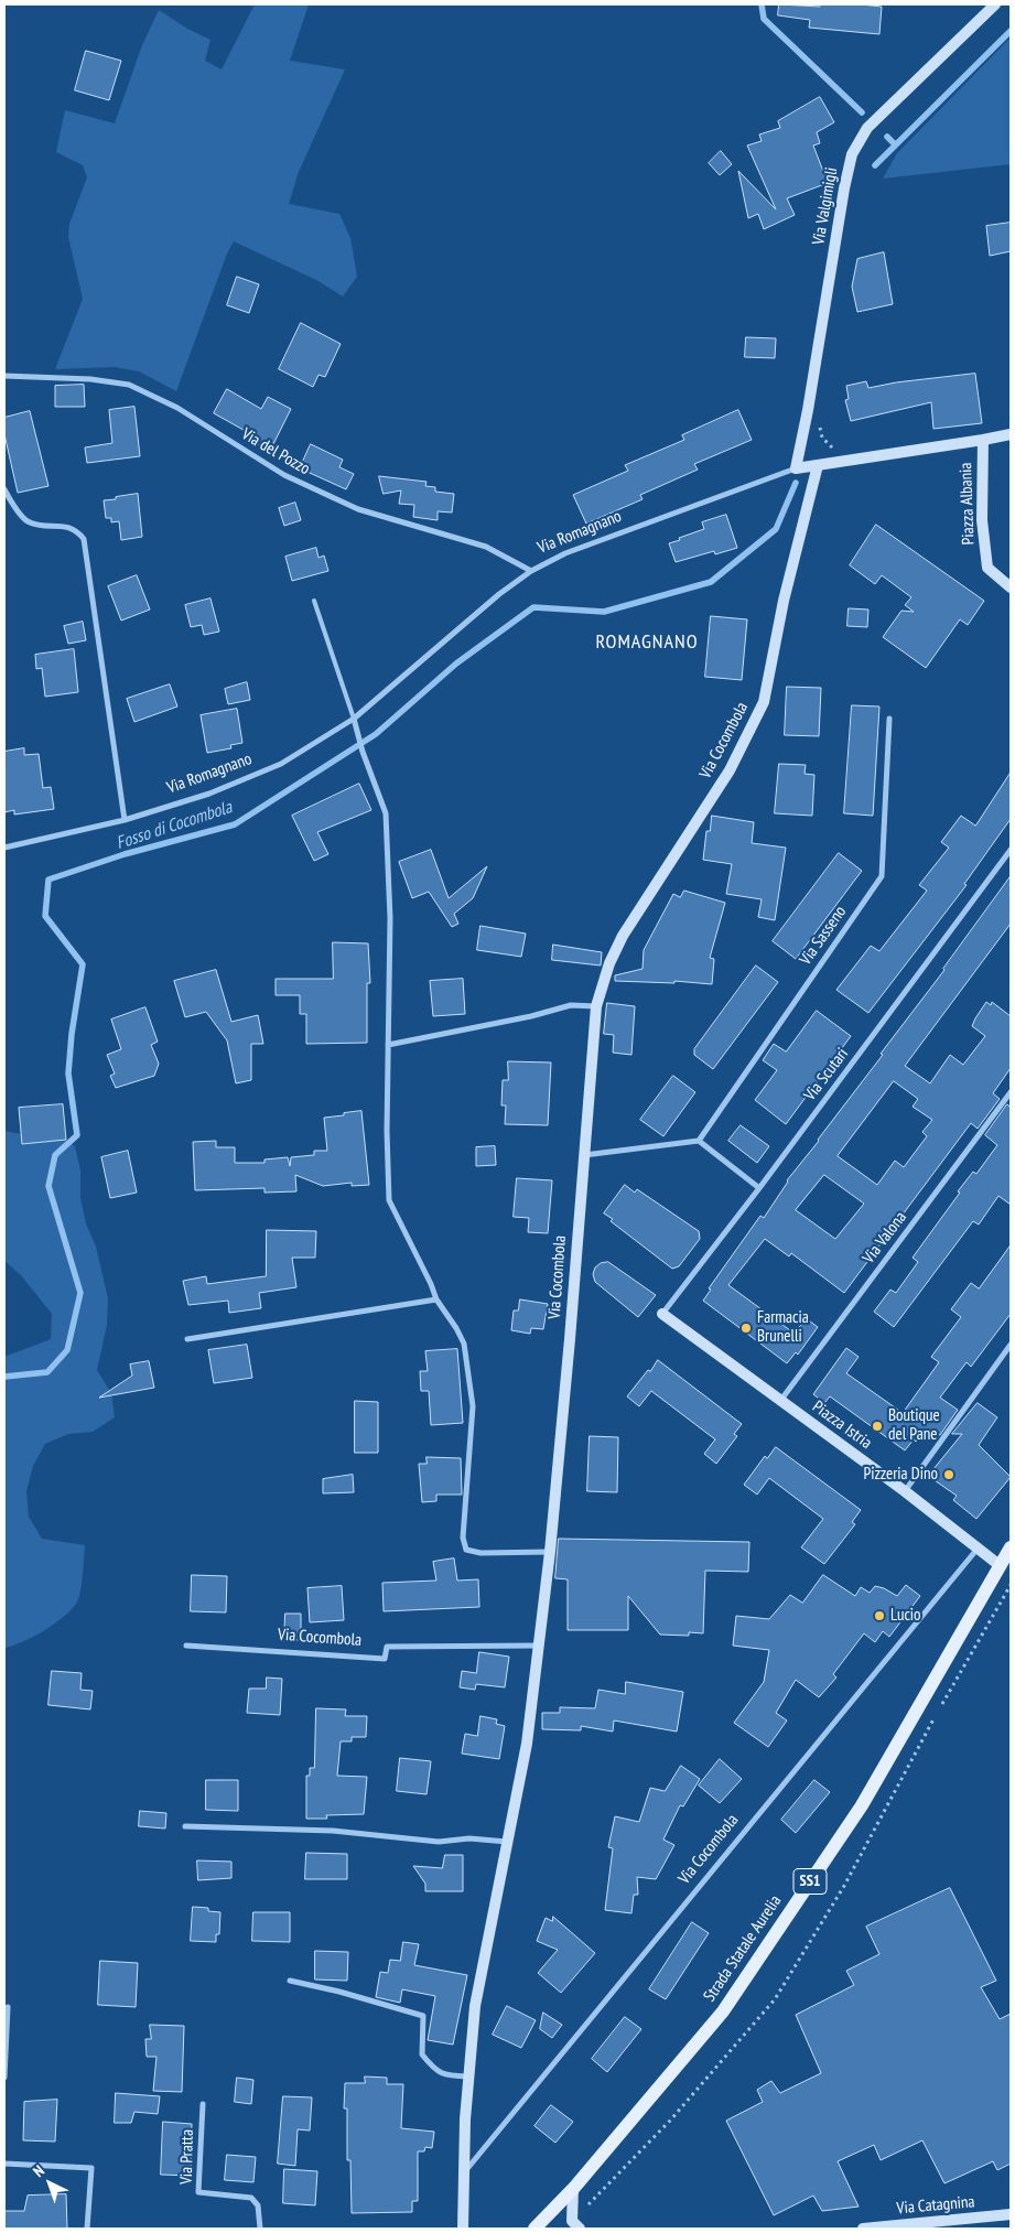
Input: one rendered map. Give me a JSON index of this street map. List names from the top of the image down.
{
  "streets": {
    "main road": ["SS1", "Strada Statale Aurelia"],
    "street": [
      "Via Valgimigli",
      "Via del Pozzo",
      "Piazza Albania",
      "Via Romagnano",
      "Via Cocombola",
      "Via Sasseno",
      "Via Scutari",
      "Via Valona",
      "Piazza Istria",
      "Via Pratta",
      "Via Catagnina"
    ]
  },
  "crossings": [
    ["Via Valgimigli", "Via Romagnano"],
    ["Via del Pozzo", "Via Romagnano"],
    ["Piazza Albania", "Via Romagnano"],
    ["Via Romagnano", "Via Cocombola"],
    ["Via Cocombola", "Piazza Istria"],
    ["Via Scutari", "Piazza Istria"],
    ["Via Valona", "Piazza Istria"],
    ["Piazza Istria", "Strada Statale Aurelia"]
  ],
  "districts": ["ROMAGNANO"],
  "water": ["Fosso di Cocombola"],
  "places": [
    "Farmacia Brunelli",
    "Boutique del Pane",
    "Pizzeria Dino",
    "Lucio"
  ],
  "north": "top left"
}
